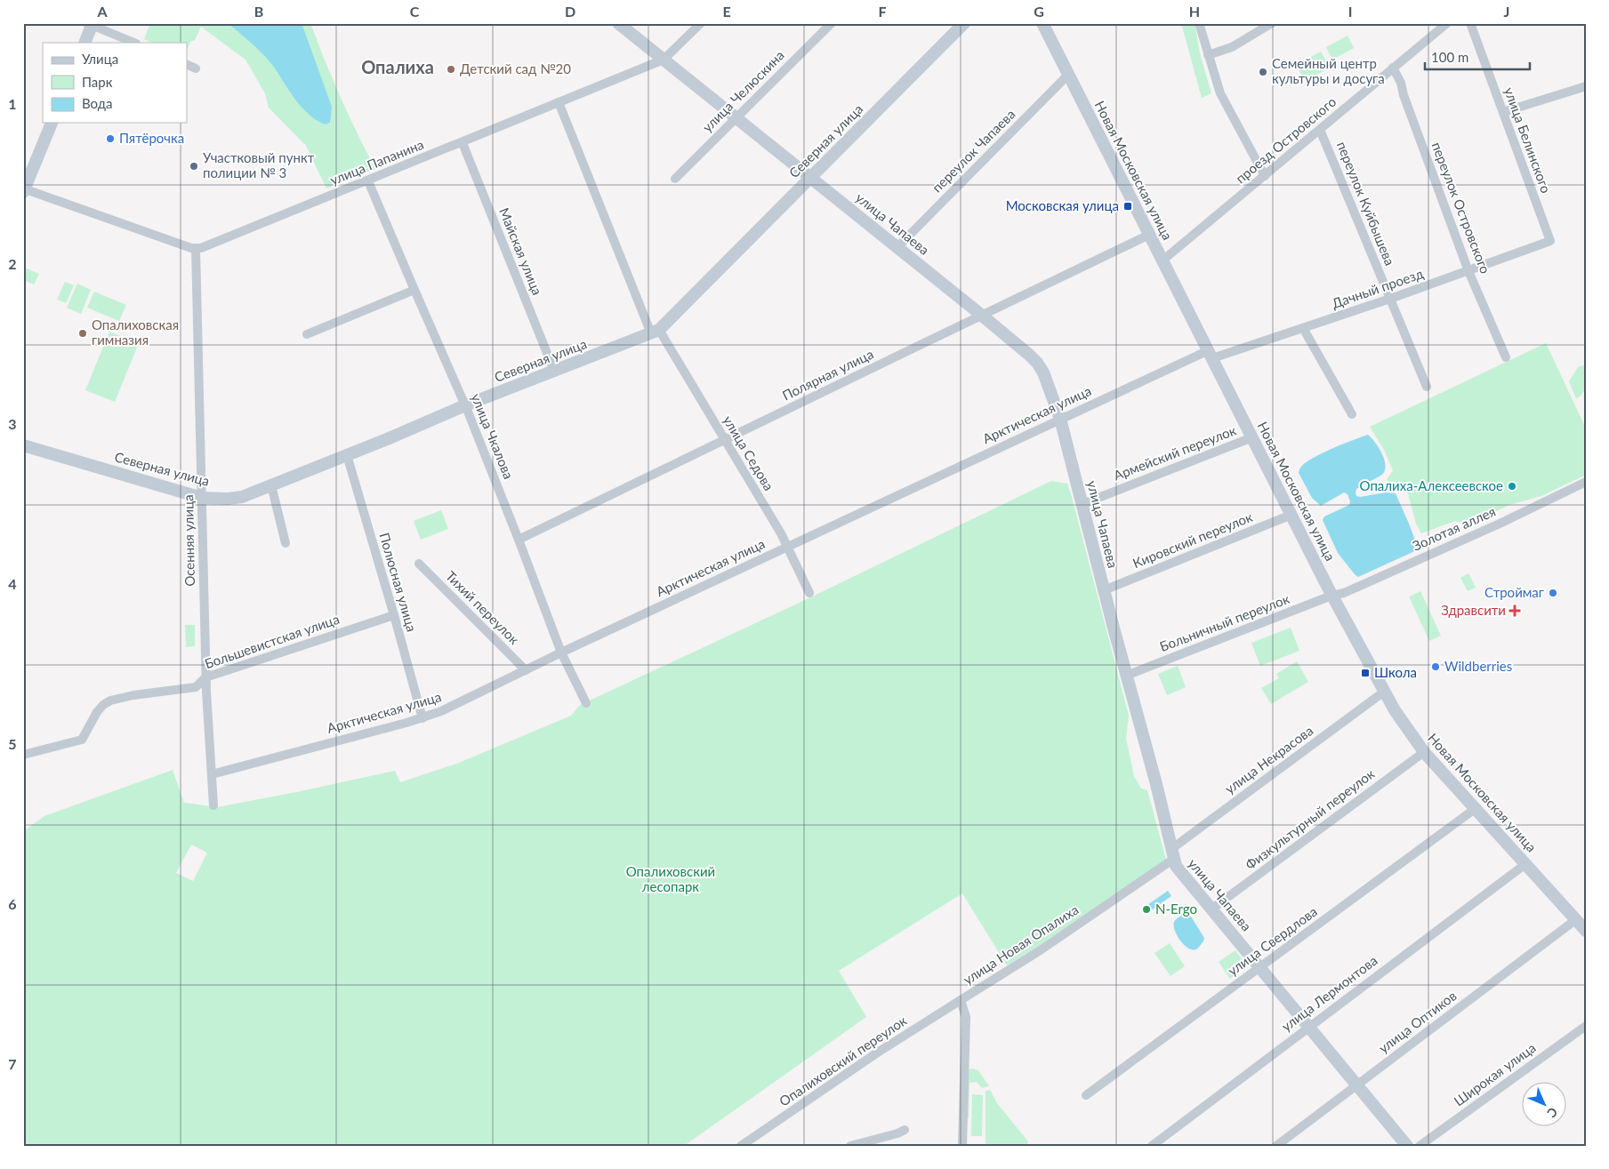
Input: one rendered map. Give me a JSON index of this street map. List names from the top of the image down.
{
  "streets": {
    "street": [
      "улица Челюскина",
      "проезд Островского",
      "улица Белинского",
      "Северная улица",
      "переулок Чапаева",
      "улица Папанина",
      "Новая Московская улица",
      "переулок Куйбышева",
      "переулок Островского",
      "улица Чапаева",
      "Майская улица",
      "Дачный проезд",
      "Полярная улица",
      "Арктическая улица",
      "улица Чкалова",
      "улица Седова",
      "Армейский переулок",
      "Золотая аллея",
      "Осенняя улица",
      "Кировский переулок",
      "Полюсная улица",
      "Тихий переулок",
      "Больничный переулок",
      "Большевистская улица",
      "улица Некрасова",
      "Физкультурный переулок",
      "улица Свердлова",
      "улица Новая Опалиха",
      "улица Лермонтова",
      "улица Оптиков",
      "Опалиховский переулок",
      "Широкая улица"
    ]
  },
  "crossings": [
    ["улица Челюскина", "улица Чапаева"],
    ["проезд Островского", "Новая Московская улица"],
    ["проезд Островского", "переулок Куйбышева"],
    ["проезд Островского", "переулок Островского"],
    ["улица Белинского", "Дачный проезд"],
    ["Северная улица", "улица Чапаева"],
    ["Северная улица", "Майская улица"],
    ["Северная улица", "улица Чкалова"],
    ["Северная улица", "улица Седова"],
    ["Северная улица", "Осенняя улица"],
    ["Северная улица", "Полюсная улица"],
    ["переулок Чапаева", "Новая Московская улица"],
    ["переулок Чапаева", "улица Чапаева"],
    ["улица Папанина", "улица Чапаева"],
    ["улица Папанина", "Майская улица"],
    ["улица Папанина", "улица Чкалова"],
    ["улица Папанина", "улица Седова"],
    ["улица Папанина", "Осенняя улица"],
    ["Новая Московская улица", "Дачный проезд"],
    ["Новая Московская улица", "Полярная улица"],
    ["Новая Московская улица", "Арктическая улица"],
    ["Новая Московская улица", "Армейский переулок"],
    ["Новая Московская улица", "Золотая аллея"],
    ["Новая Московская улица", "Кировский переулок"],
    ["Новая Московская улица", "Больничный переулок"],
    ["Новая Московская улица", "улица Некрасова"],
    ["Новая Московская улица", "Физкультурный переулок"],
    ["Новая Московская улица", "улица Свердлова"],
    ["Новая Московская улица", "улица Лермонтова"],
    ["Новая Московская улица", "улица Оптиков"],
    ["переулок Куйбышева", "Дачный проезд"],
    ["переулок Островского", "Дачный проезд"],
    ["улица Чапаева", "Полярная улица"],
    ["улица Чапаева", "Арктическая улица"],
    ["улица Чапаева", "Армейский переулок"],
    ["улица Чапаева", "Кировский переулок"],
    ["улица Чапаева", "Больничный переулок"],
    ["улица Чапаева", "улица Некрасова"],
    ["улица Чапаева", "Физкультурный переулок"],
    ["улица Чапаева", "улица Свердлова"],
    ["улица Чапаева", "улица Новая Опалиха"],
    ["улица Чапаева", "улица Лермонтова"],
    ["улица Чапаева", "улица Оптиков"],
    ["Дачный проезд", "Арктическая улица"],
    ["Полярная улица", "улица Чкалова"],
    ["Полярная улица", "улица Седова"],
    ["Арктическая улица", "улица Чкалова"],
    ["Арктическая улица", "улица Седова"],
    ["Арктическая улица", "Осенняя улица"],
    ["Арктическая улица", "Полюсная улица"],
    ["Арктическая улица", "Тихий переулок"],
    ["Золотая аллея", "Больничный переулок"],
    ["Осенняя улица", "Большевистская улица"],
    ["Полюсная улица", "Большевистская улица"],
    ["улица Некрасова", "улица Новая Опалиха"],
    ["улица Новая Опалиха", "Опалиховский переулок"]
  ],
  "districts": ["Опалиха"],
  "parks": ["Опалиховский лесопарк"],
  "places": {
    "other": [
      "Детский сад №20",
      "Семейный центр культуры и досуга",
      "Пятёрочка",
      "Участковый пункт полиции № 3",
      "Опалиховская гимназия",
      "Опалиха-Алексеевское",
      "Строймаг",
      "Wildberries",
      "N-Ergo"
    ],
    "transit": ["Московская улица", "Школа"],
    "health": ["Здравсити"]
  },
  "legend": ["Улица", "Парк", "Вода"],
  "scale_bar": "100 m",
  "north": "bottom right",
  "grid": {
    "columns": [
      "A",
      "B",
      "C",
      "D",
      "E",
      "F",
      "G",
      "H",
      "I",
      "J"
    ],
    "rows": [
      "1",
      "2",
      "3",
      "4",
      "5",
      "6",
      "7"
    ]
  }
}
